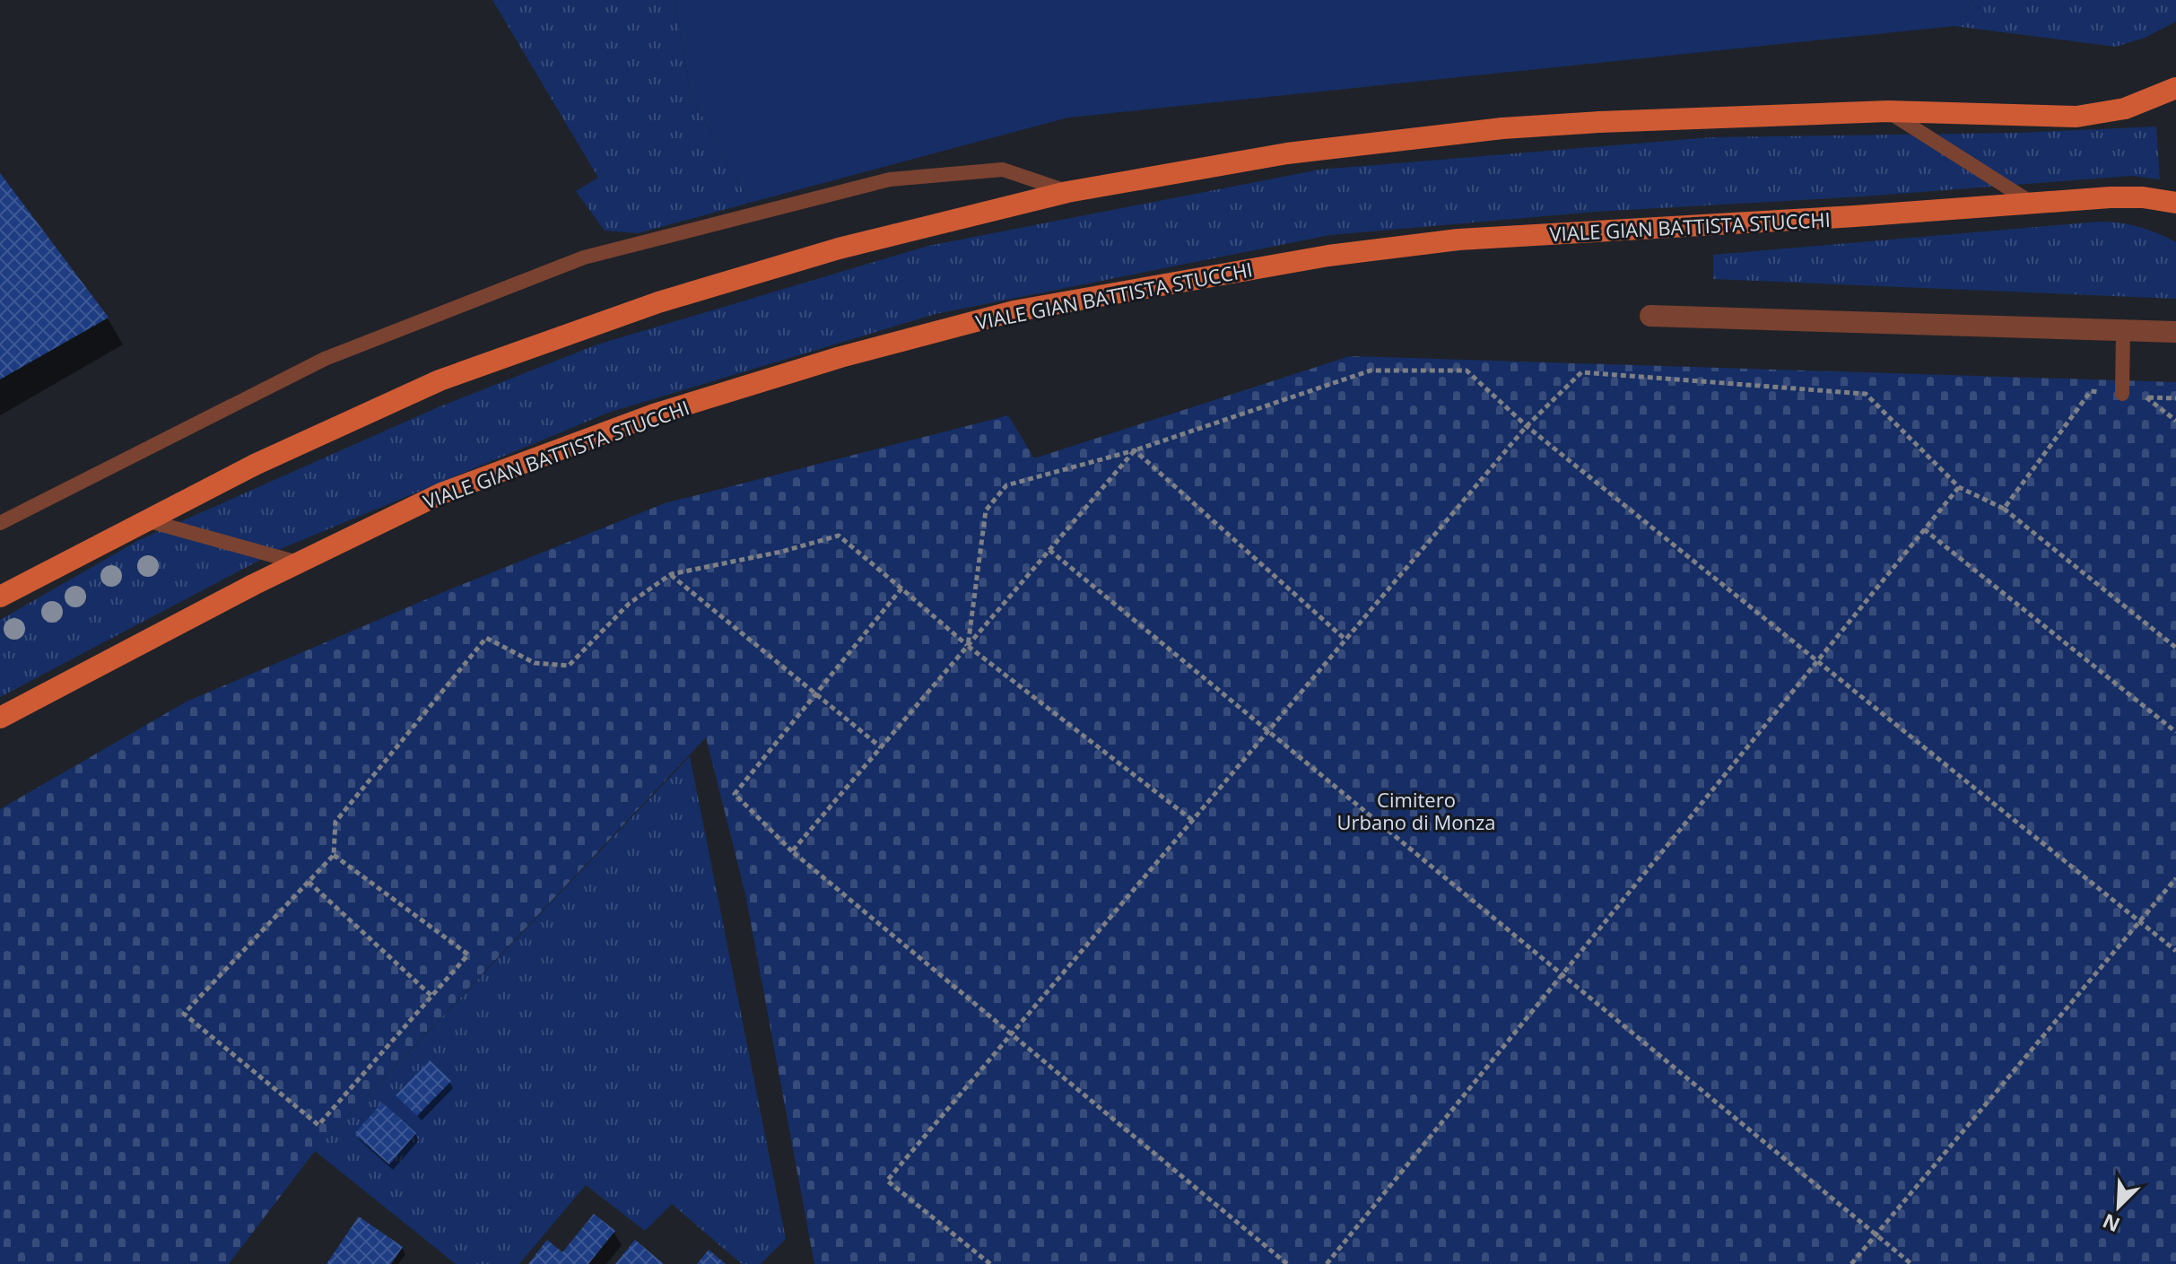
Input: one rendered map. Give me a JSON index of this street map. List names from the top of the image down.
{
  "streets": {
    "main road": ["VIALE GIAN BATTISTA STUCCHI"]
  },
  "parks": ["Cimitero Urbano di Monza"],
  "north": "bottom left"
}
